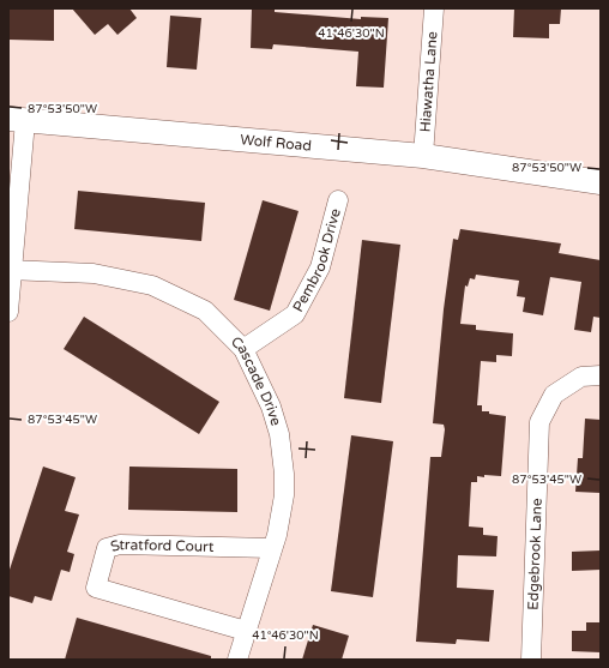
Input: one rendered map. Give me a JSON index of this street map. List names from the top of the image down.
{
  "streets": {
    "street": [
      "Hiawatha Lane",
      "Wolf Road",
      "Pembrook Drive",
      "Cascade Drive",
      "Stratford Court",
      "Edgebrook Lane"
    ]
  },
  "crossings": [
    ["Hiawatha Lane", "Wolf Road"],
    ["Pembrook Drive", "Cascade Drive"],
    ["Cascade Drive", "Stratford Court"]
  ],
  "coordinates": ["41°46'30\"N", "87°53'50\"W", "87°53'45\"W"]
}
